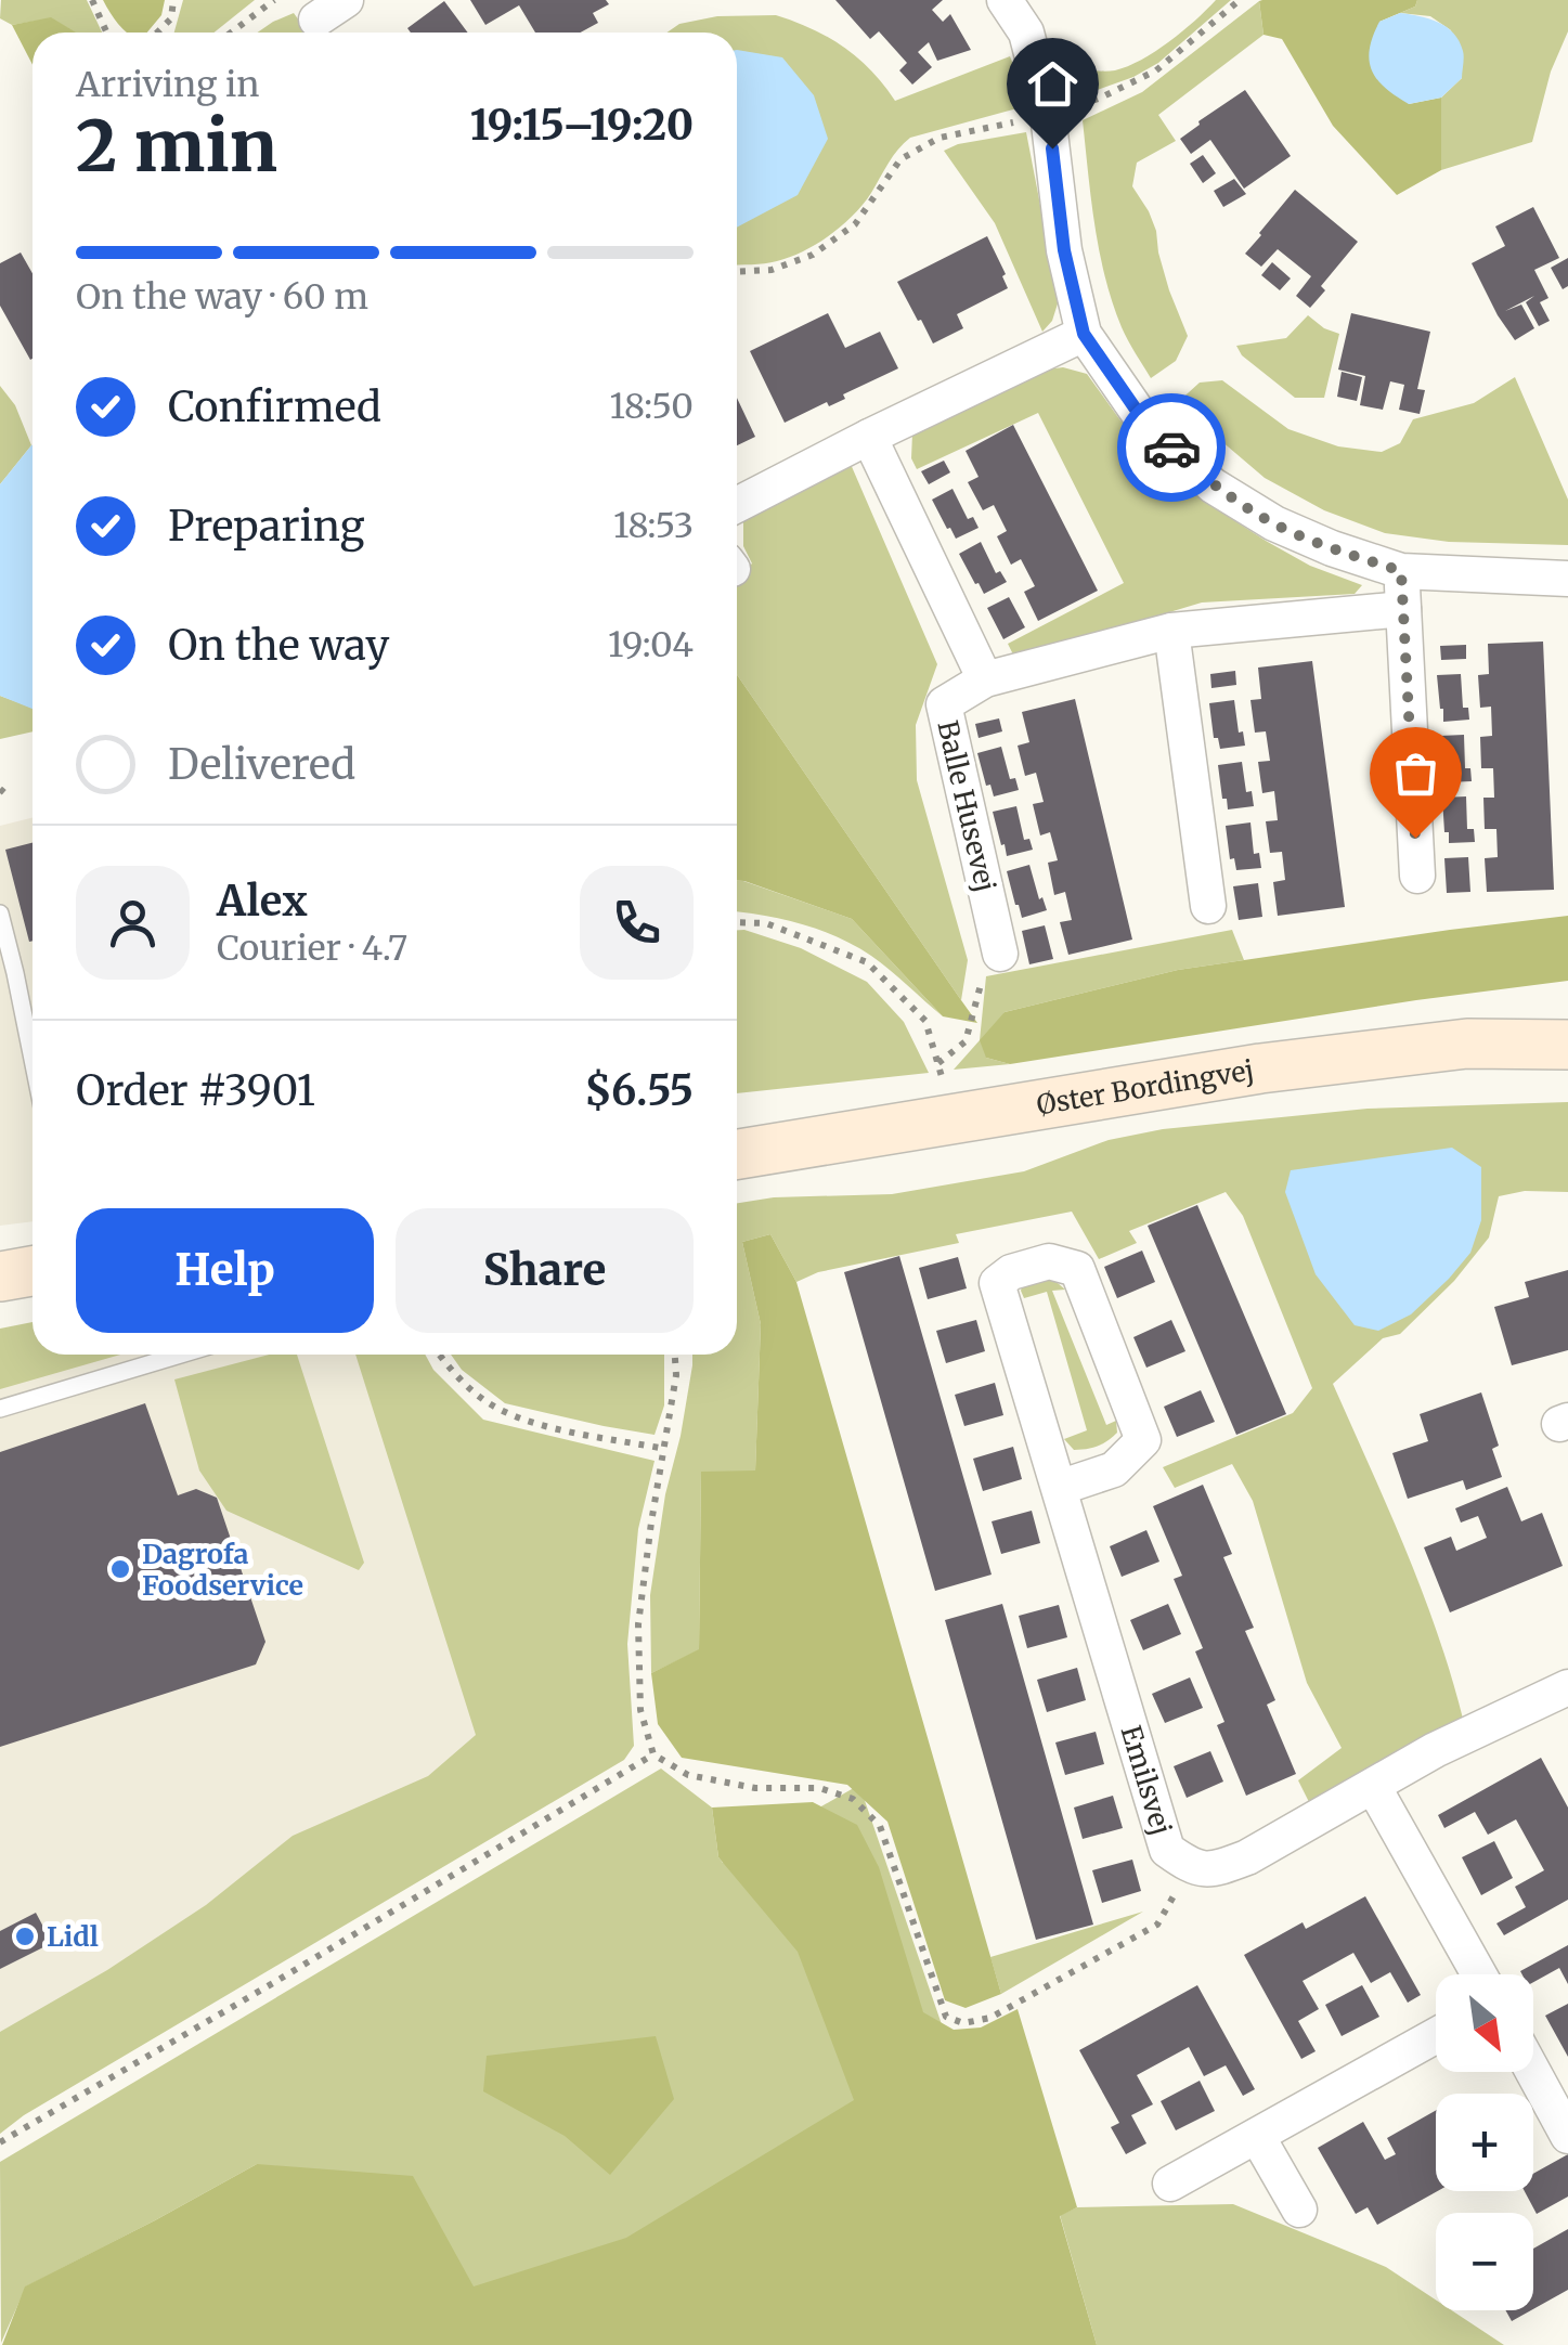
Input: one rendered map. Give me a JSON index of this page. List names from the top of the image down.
{
  "streets": {
    "street": ["Balle Husevej", "Øster Bordingvej", "Emilsvej"]
  },
  "places": ["Dagrofa Foodservice", "Lidl"],
  "north": "bottom right",
  "page": {
    "heading": ["2 min", "Arriving in", "19:15–19:20"],
    "panel": [
      "Alex",
      "Courier · 4.7",
      "Order #3901",
      "$6.55"
    ],
    "bar": "On the way · 60 m",
    "list": [
      ["Confirmed", "18:50"],
      ["Preparing", "18:53"],
      ["On the way", "19:04"],
      "Delivered"
    ],
    "buttons": ["Help", "Share"],
    "map_buttons": ["+", "−"]
  }
}
